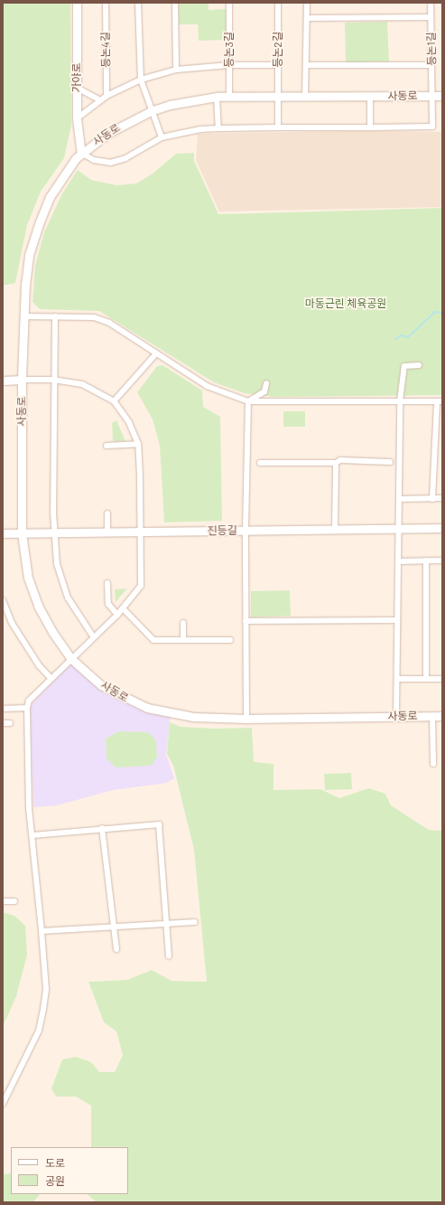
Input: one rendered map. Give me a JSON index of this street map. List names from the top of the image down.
{
  "streets": {
    "street": [
      "등논1길",
      "등논4길",
      "등논3길",
      "등논2길",
      "가야로",
      "사동로",
      "진등길"
    ]
  },
  "crossings": [
    ["등논1길", "사동로"],
    ["등논3길", "사동로"],
    ["등논2길", "사동로"],
    ["가야로", "사동로"],
    ["사동로", "진등길"]
  ],
  "parks": ["마동근린 체육공원"],
  "legend": ["도로", "공원"]
}
